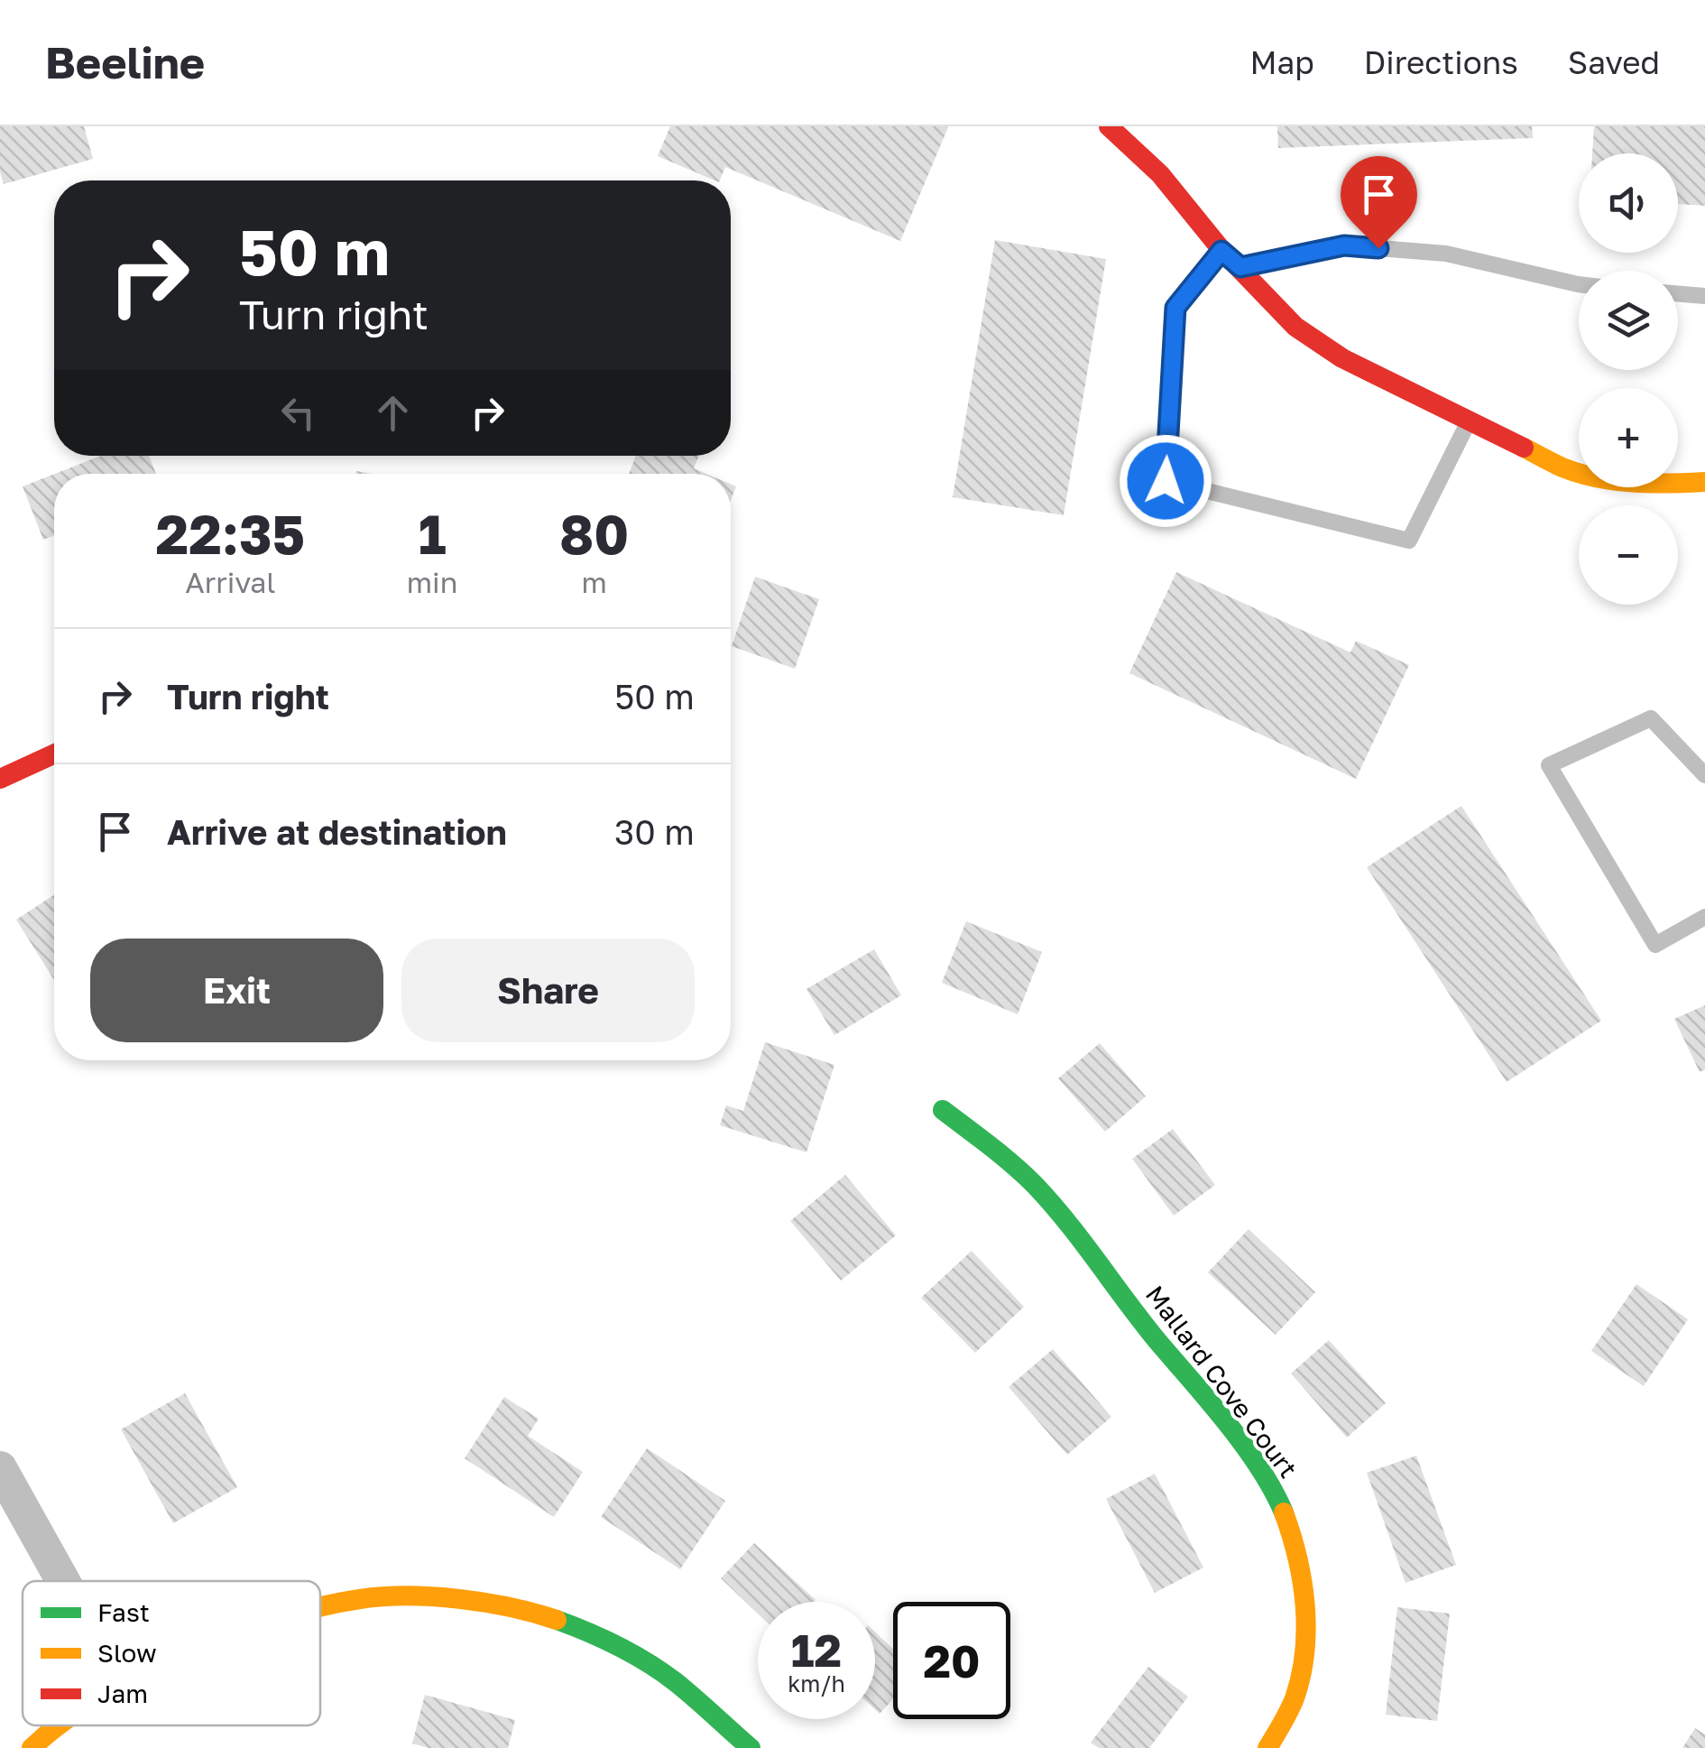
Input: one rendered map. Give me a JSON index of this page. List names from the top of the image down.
{
  "streets": {
    "street": ["Mallard Cove Court"]
  },
  "legend": ["Fast", "Slow", "Jam"],
  "page": {
    "header": "Beeline",
    "nav": ["Map", "Directions", "Saved"],
    "map_buttons": ["+", "−"],
    "turn": ["50 m", "Turn right"],
    "eta": [
      "22:35",
      "Arrival",
      "1",
      "min",
      "80",
      "m"
    ],
    "list": [
      {
        "name": "Turn right",
        "value": "50 m"
      },
      {
        "name": "Arrive at destination",
        "value": "30 m"
      }
    ],
    "buttons": ["Exit", "Share"],
    "speed": "12 km/h",
    "limit": "20"
  }
}
